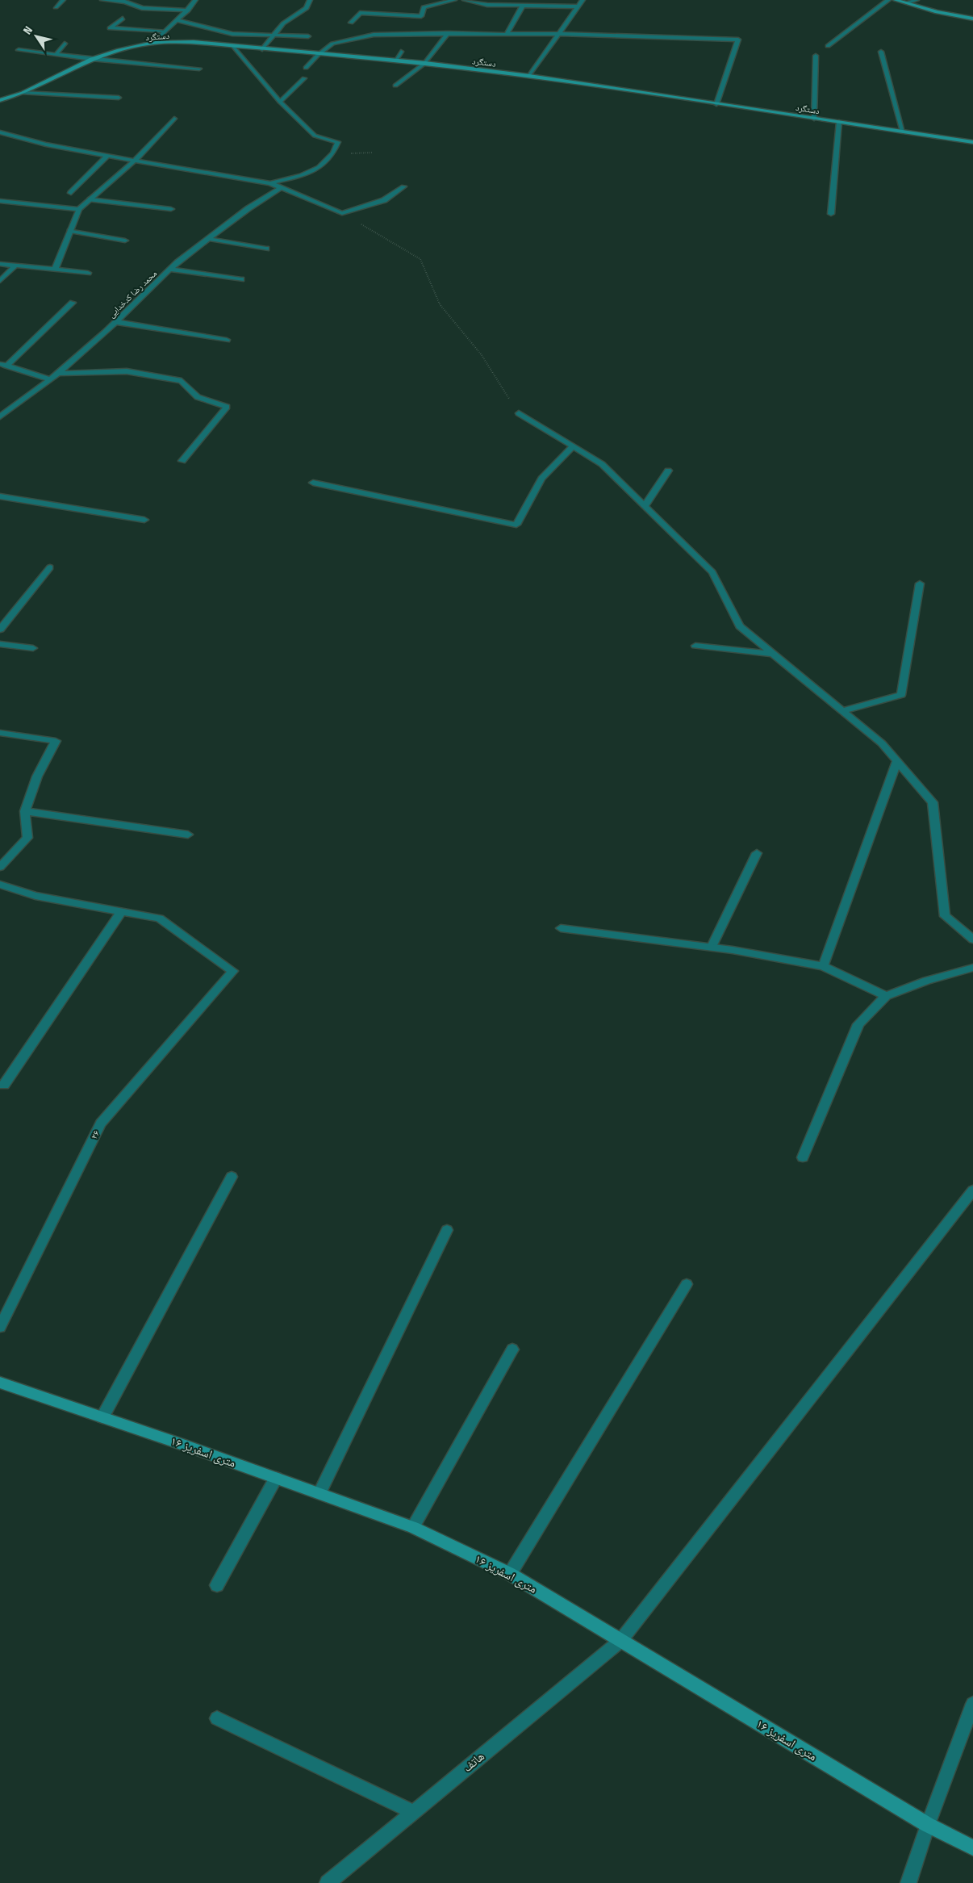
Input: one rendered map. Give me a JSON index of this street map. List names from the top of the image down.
{
  "streets": {
    "main road": ["دستگرد", "۱۶ متری اسفریز"],
    "street": ["محمد رضا کدخدایی", "۲۶", "هاتف"]
  },
  "crossings": [
    ["۱۶ متری اسفریز", "هاتف"]
  ],
  "north": "top left"
}
